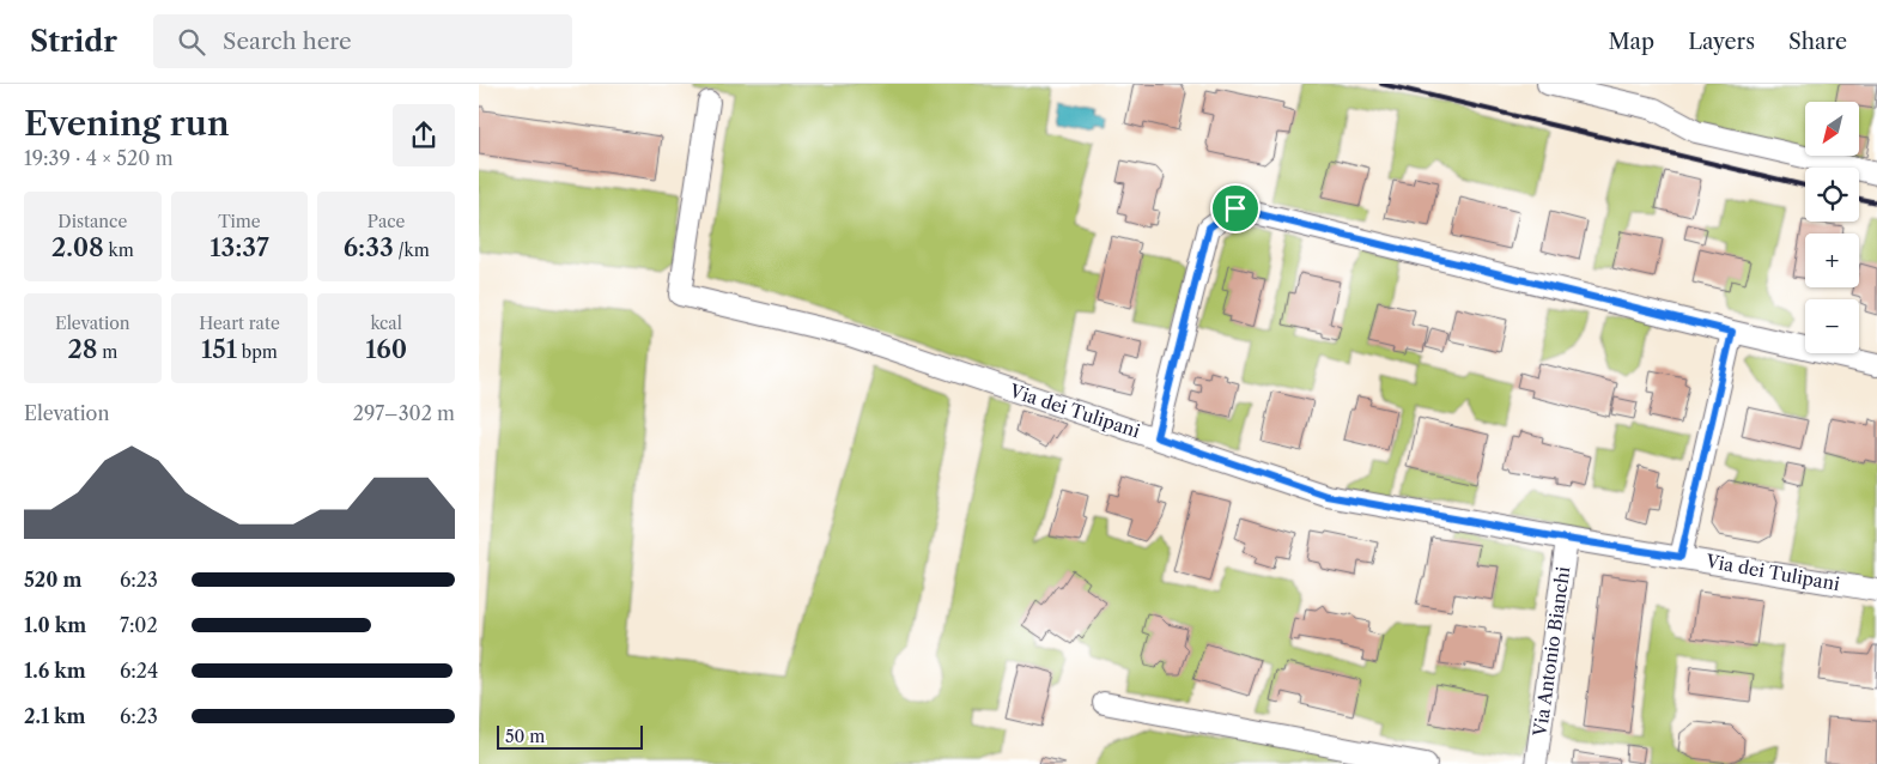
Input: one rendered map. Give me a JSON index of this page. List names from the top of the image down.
{
  "streets": {
    "street": ["Via dei Tulipani", "Via Antonio Bianchi"]
  },
  "crossings": [
    ["Via dei Tulipani", "Via Antonio Bianchi"]
  ],
  "scale_bar": "50 m",
  "north": "bottom left",
  "page": {
    "header": "Stridr",
    "search": "Search here",
    "nav": ["Map", "Layers", "Share"],
    "heading": ["Evening run", "19:39 · 4 × 520 m"],
    "map_buttons": ["+", "−"],
    "stats": [
      ["Distance", "2.08 km"],
      ["Time", "13:37"],
      ["Pace", "6:33 /km"],
      ["Elevation", "28 m"],
      ["Heart rate", "151 bpm"],
      ["kcal", "160"]
    ],
    "chart": ["Elevation", "297–302 m"],
    "list": [
      {
        "name": "520 m",
        "note": "6:23"
      },
      {
        "name": "1.0 km",
        "note": "7:02"
      },
      {
        "name": "1.6 km",
        "note": "6:24"
      },
      {
        "name": "2.1 km",
        "note": "6:23"
      }
    ],
    "scale": "50 m"
  }
}
